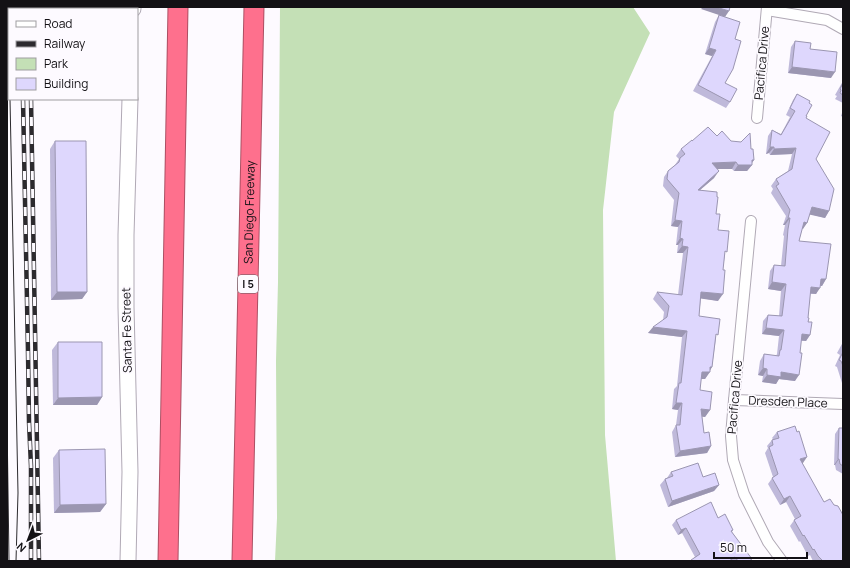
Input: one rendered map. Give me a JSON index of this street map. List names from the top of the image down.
{
  "streets": {
    "highway": ["San Diego Freeway", "I 5"],
    "street": ["Pacifica Drive", "Santa Fe Street", "Dresden Place"]
  },
  "crossings": [
    ["Pacifica Drive", "Dresden Place"]
  ],
  "legend": [
    "Road",
    "Railway",
    "Park",
    "Building"
  ],
  "scale_bar": "50 m",
  "north": "bottom left"
}
